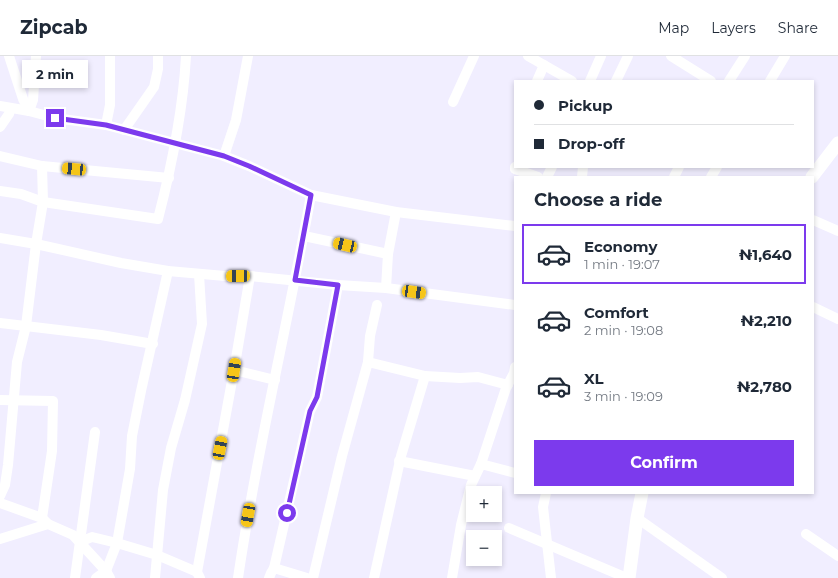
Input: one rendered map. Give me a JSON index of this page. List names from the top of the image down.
{
  "page": {
    "header": "Zipcab",
    "nav": ["Map", "Layers", "Share"],
    "bubble": "2 min",
    "banner": ["Pickup", "Drop-off"],
    "heading": "Choose a ride",
    "list": [
      {
        "name": "Economy",
        "note": "1 min · 19:07",
        "value": "₦1,640"
      },
      {
        "name": "Comfort",
        "note": "2 min · 19:08",
        "value": "₦2,210"
      },
      {
        "name": "XL",
        "note": "3 min · 19:09",
        "value": "₦2,780"
      }
    ],
    "buttons": "Confirm",
    "map_buttons": ["+", "−"]
  }
}
